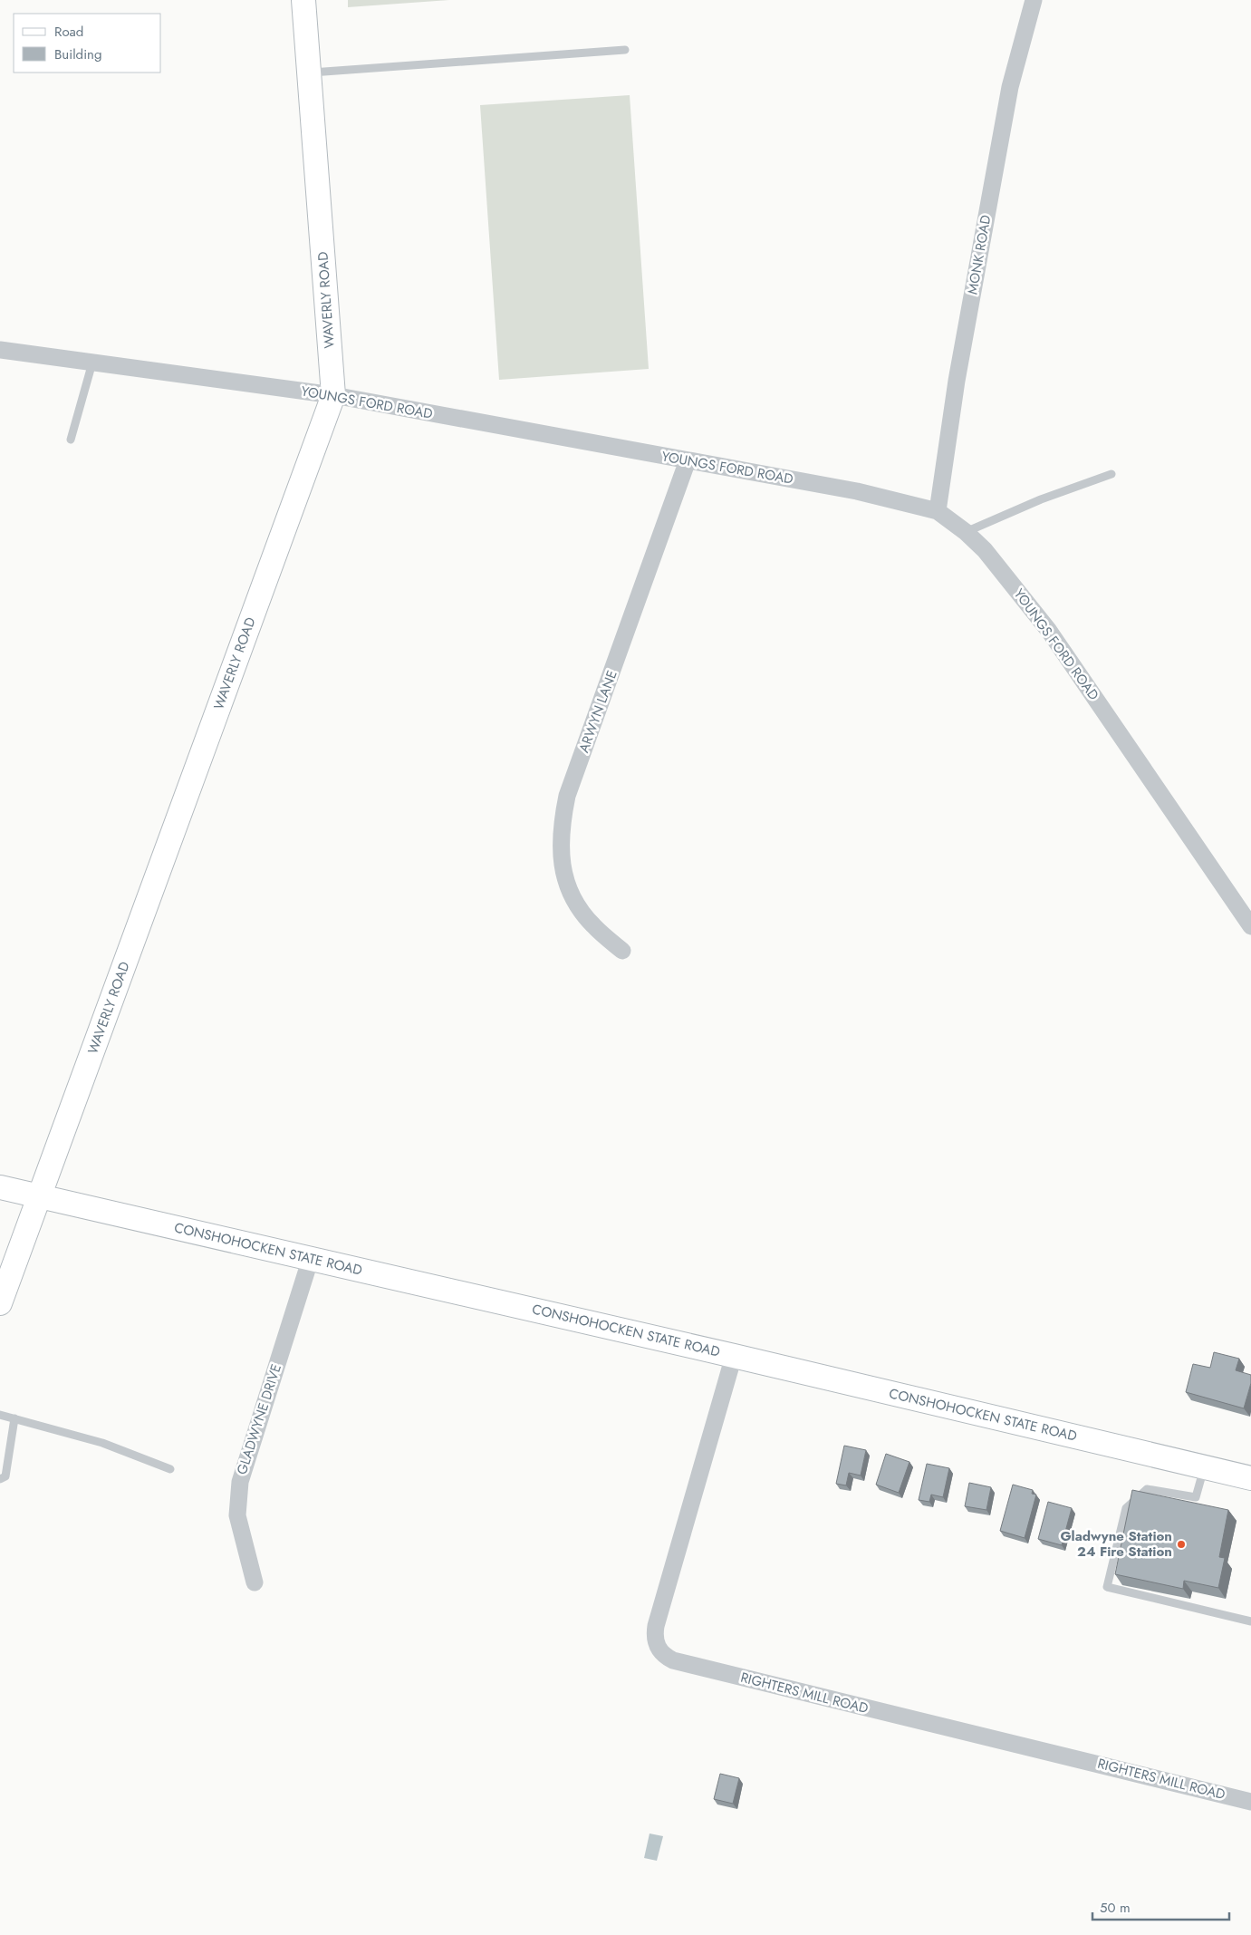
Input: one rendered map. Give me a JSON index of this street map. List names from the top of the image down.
{
  "streets": {
    "street": [
      "MONK ROAD",
      "WAVERLY ROAD",
      "YOUNGS FORD ROAD",
      "ARWYN LANE",
      "CONSHOHOCKEN STATE ROAD",
      "GLADWYNE DRIVE",
      "RIGHTERS MILL ROAD"
    ]
  },
  "crossings": [
    ["MONK ROAD", "YOUNGS FORD ROAD"],
    ["WAVERLY ROAD", "YOUNGS FORD ROAD"],
    ["WAVERLY ROAD", "CONSHOHOCKEN STATE ROAD"],
    ["YOUNGS FORD ROAD", "ARWYN LANE"],
    ["CONSHOHOCKEN STATE ROAD", "GLADWYNE DRIVE"],
    ["CONSHOHOCKEN STATE ROAD", "RIGHTERS MILL ROAD"]
  ],
  "places": ["Gladwyne Station 24 Fire Station"],
  "legend": ["Road", "Building"],
  "scale_bar": "50 m"
}
